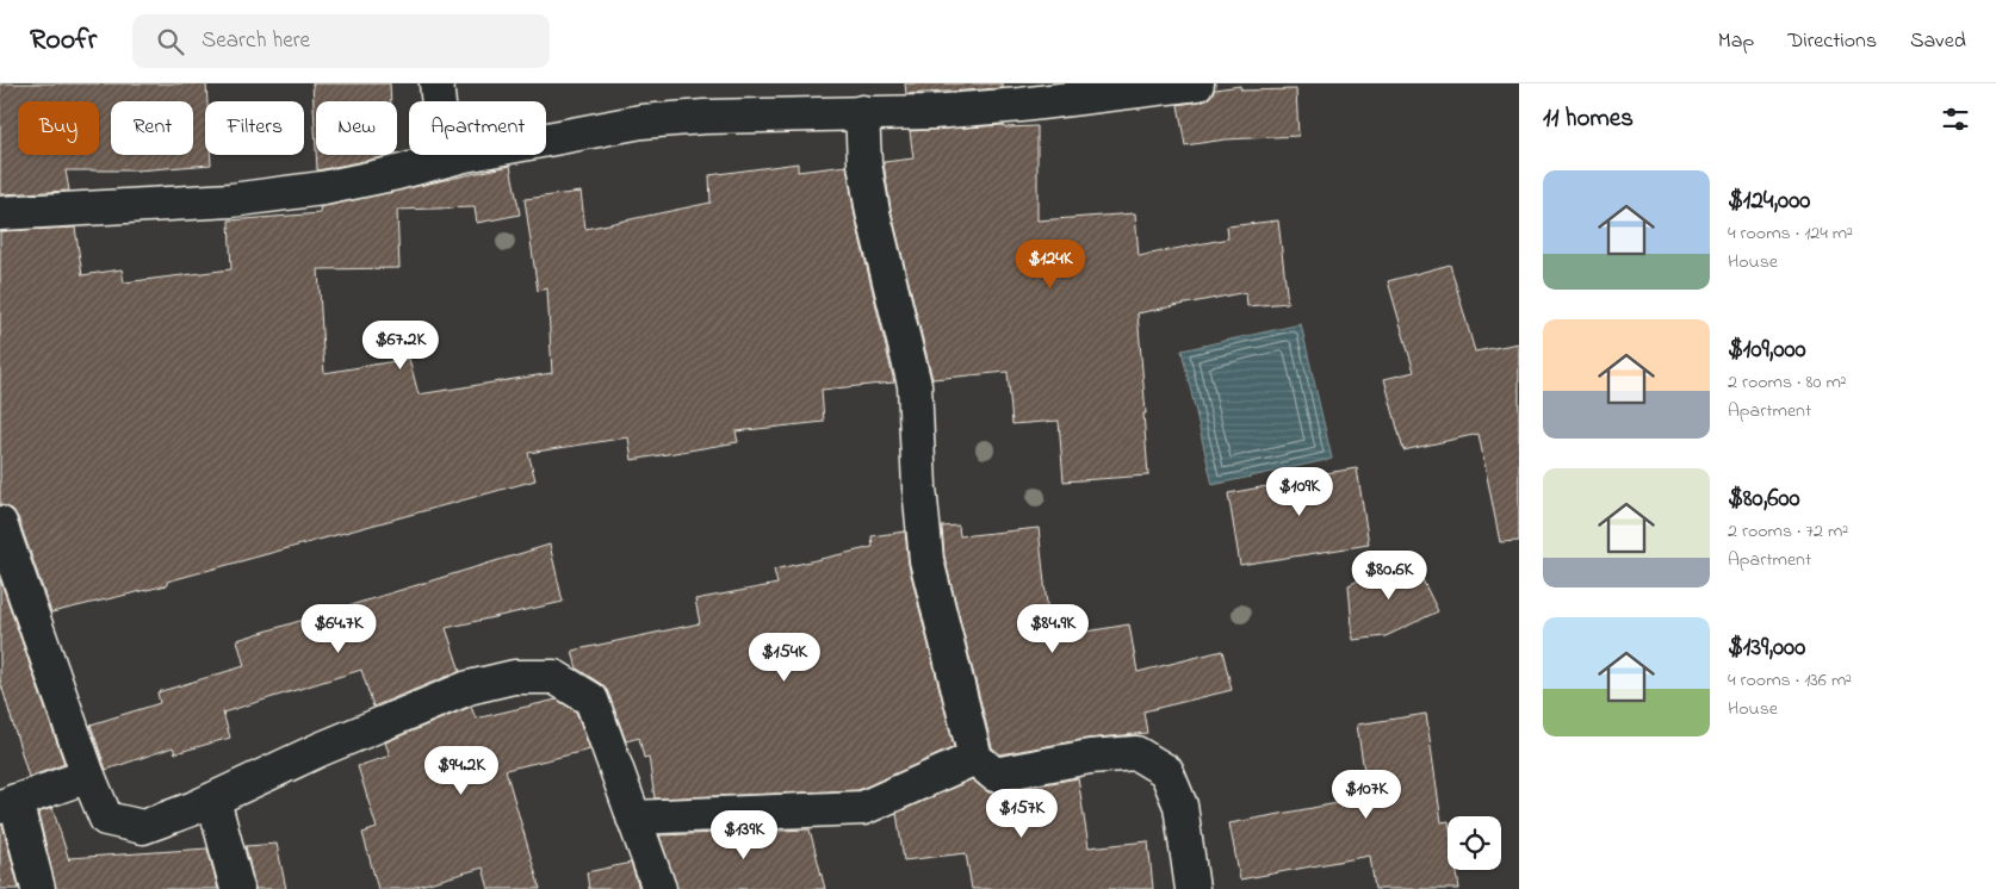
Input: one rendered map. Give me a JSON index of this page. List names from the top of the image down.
{
  "page": {
    "header": "Roofr",
    "search": "Search here",
    "nav": ["Map", "Directions", "Saved"],
    "heading": "11 homes",
    "chip": [
      "Buy",
      "Rent",
      "Filters",
      "New",
      "Apartment"
    ],
    "list": [
      {
        "name": "$124,000",
        "note": "4 rooms · 124 m² · House"
      },
      {
        "name": "$109,000",
        "note": "2 rooms · 80 m² · Apartment"
      },
      {
        "name": "$80,600",
        "note": "2 rooms · 72 m² · Apartment"
      },
      {
        "name": "$139,000",
        "note": "4 rooms · 136 m² · House"
      }
    ],
    "price": [
      "$124K",
      "$67.2K",
      "$109K",
      "$80.6K",
      "$64.7K",
      "$84.9K",
      "$154K",
      "$94.2K",
      "$107K",
      "$157K",
      "$139K"
    ]
  }
}
